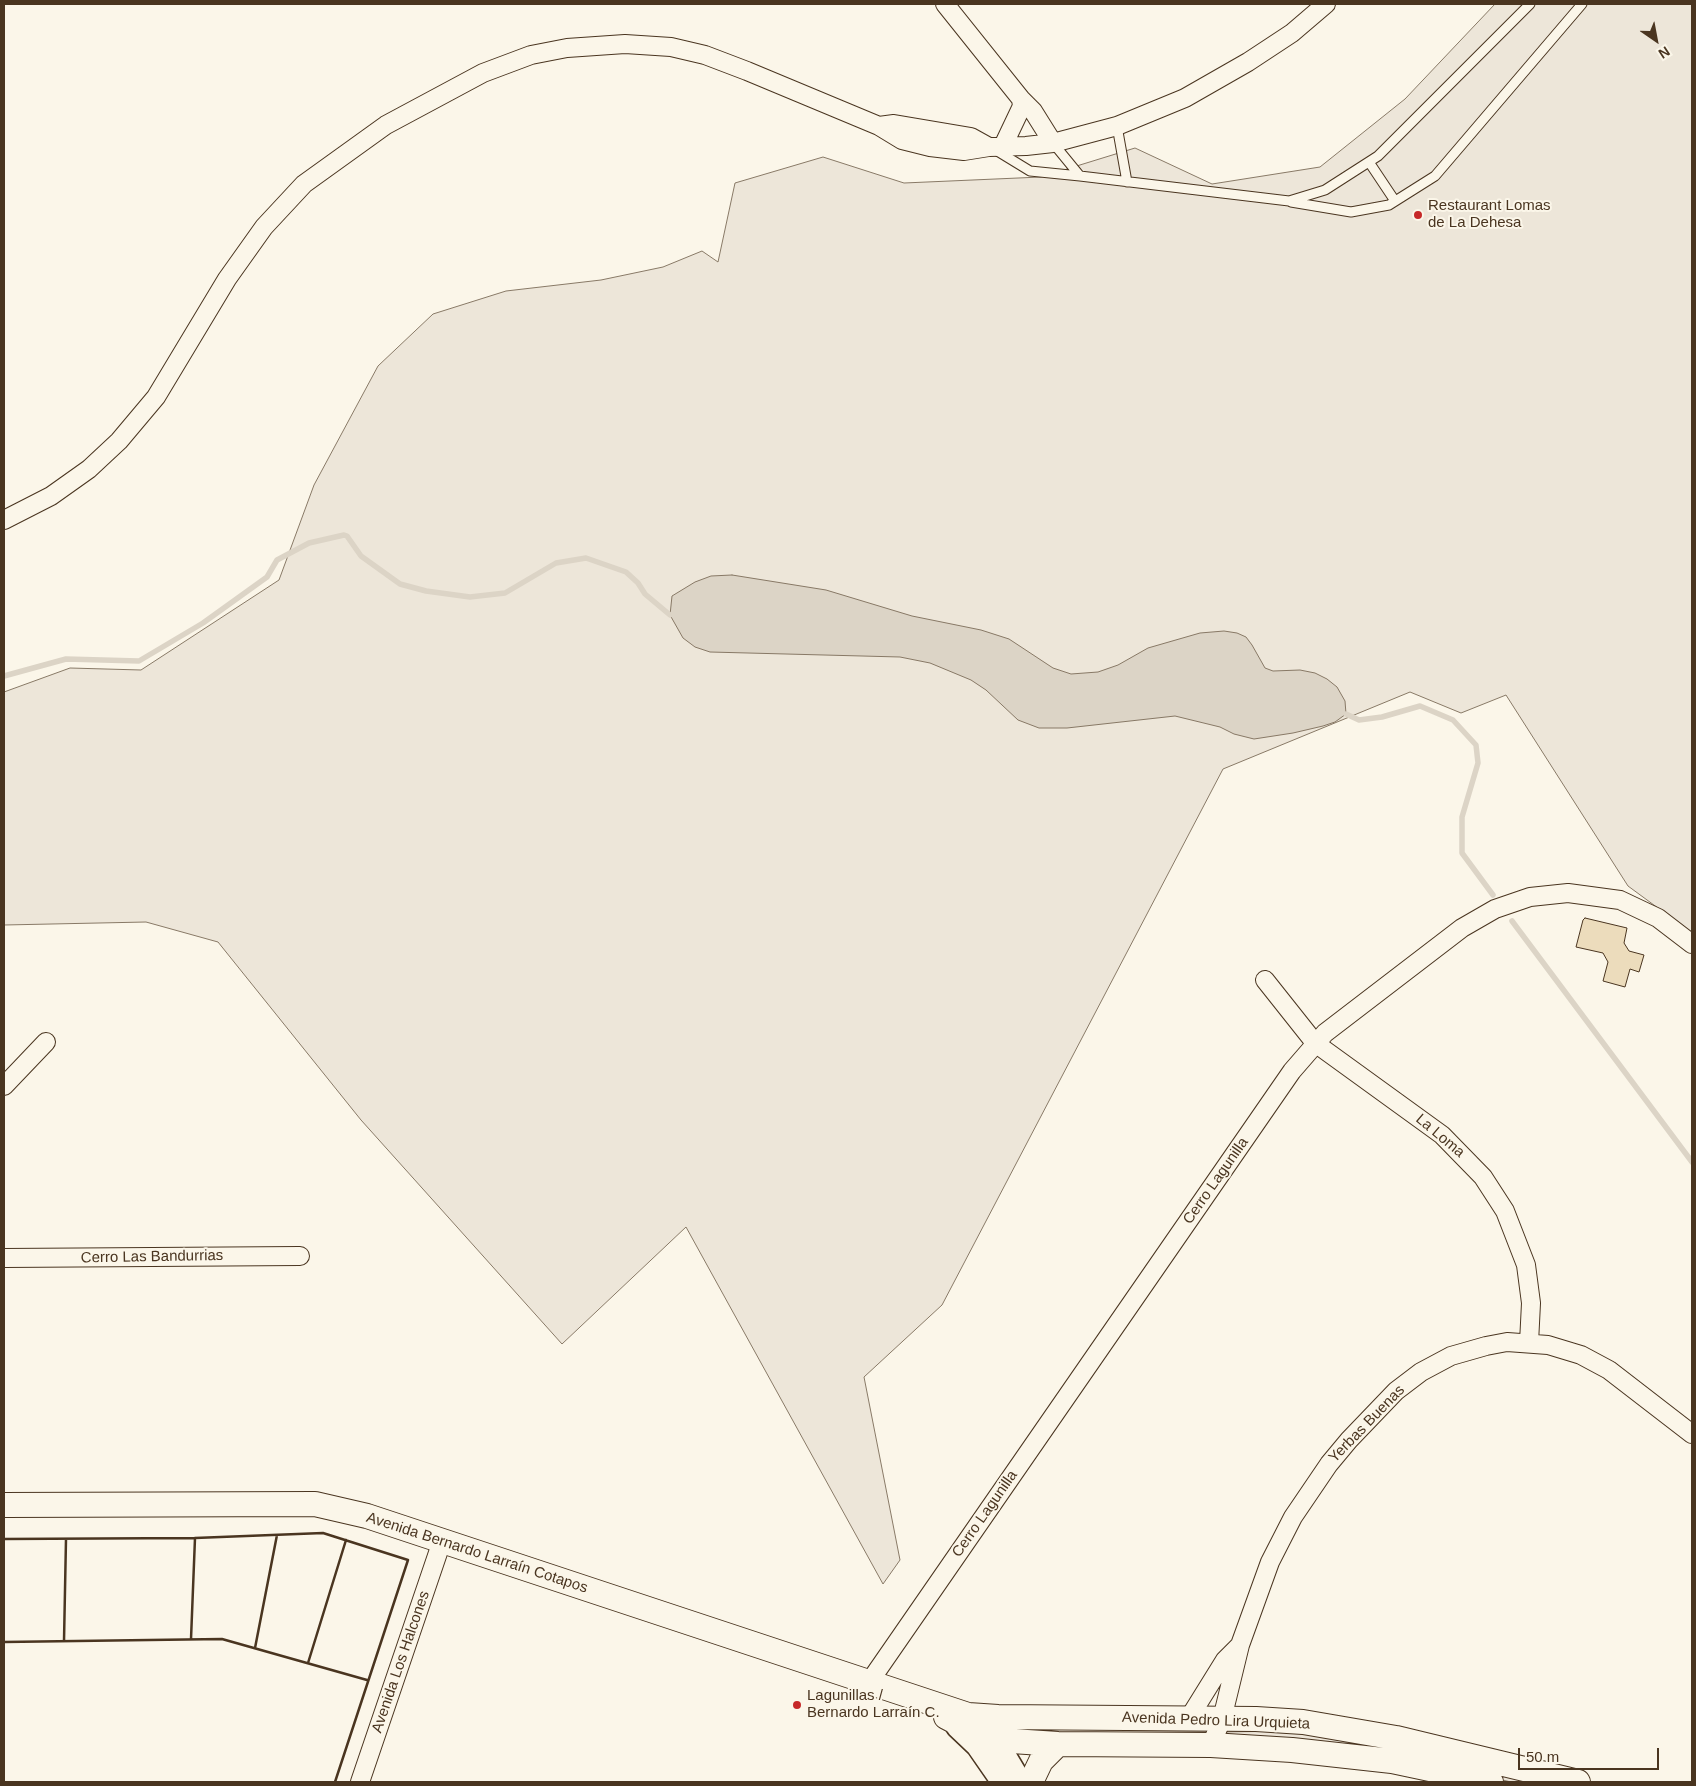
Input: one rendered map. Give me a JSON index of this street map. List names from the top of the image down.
{
  "streets": {
    "main road": ["Avenida Bernardo Larraín Cotapos", "Avenida Pedro Lira Urquieta"],
    "street": [
      "La Loma",
      "Cerro Lagunilla",
      "Cerro Las Bandurrias",
      "Yerbas Buenas",
      "Avenida Los Halcones"
    ]
  },
  "crossings": [
    ["La Loma", "Cerro Lagunilla"],
    ["La Loma", "Yerbas Buenas"],
    ["Cerro Lagunilla", "Avenida Bernardo Larraín Cotapos"],
    ["Yerbas Buenas", "Avenida Pedro Lira Urquieta"],
    ["Avenida Bernardo Larraín Cotapos", "Avenida Los Halcones"],
    ["Avenida Bernardo Larraín Cotapos", "Avenida Pedro Lira Urquieta"]
  ],
  "places": ["Restaurant Lomas de La Dehesa", "Lagunillas / Bernardo Larraín C."],
  "scale_bar": "50 m",
  "north": "bottom right"
}
